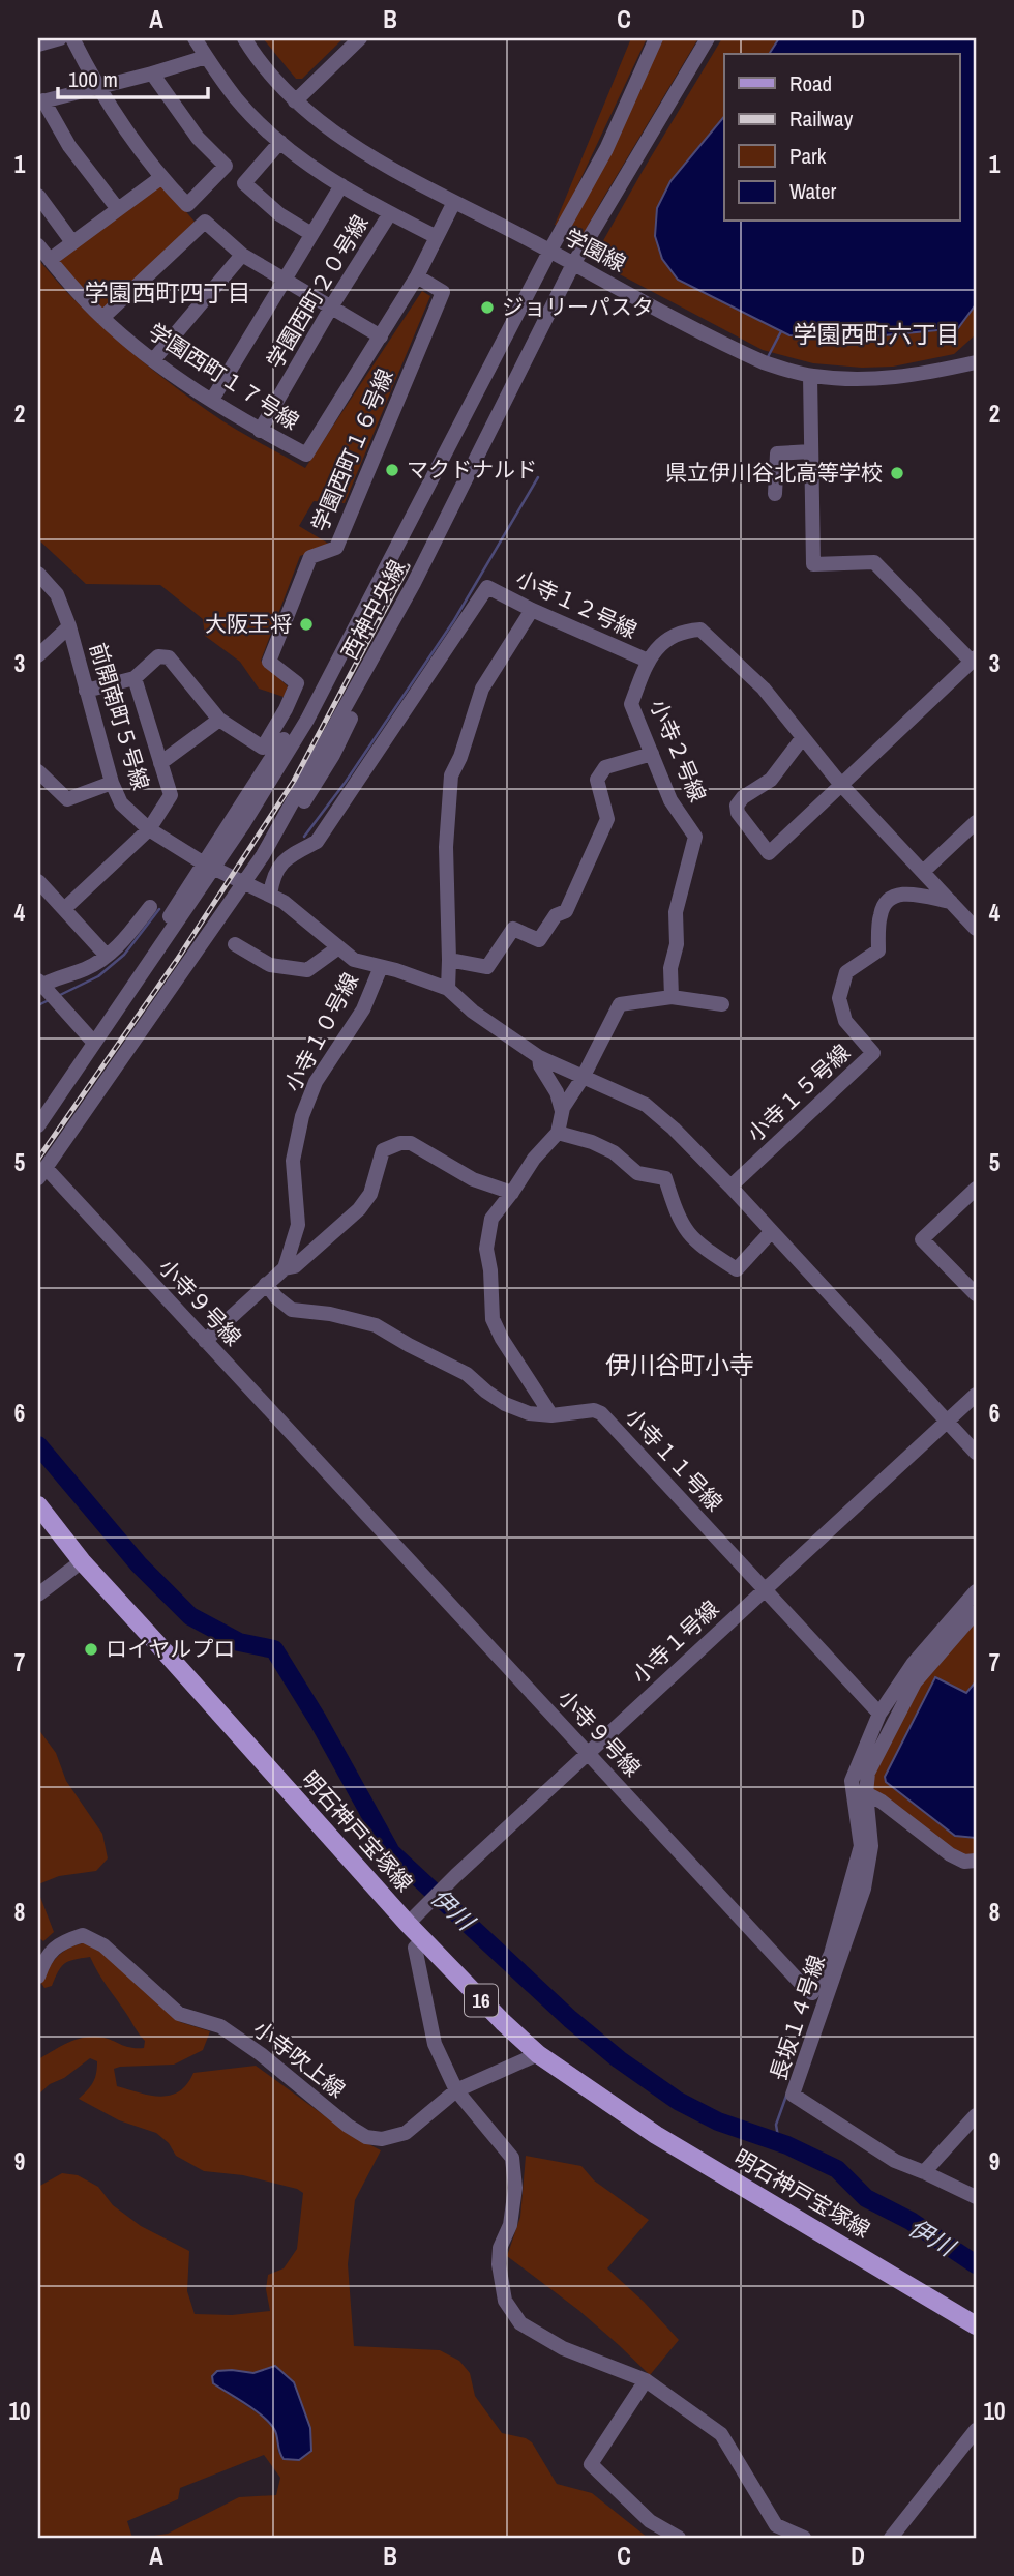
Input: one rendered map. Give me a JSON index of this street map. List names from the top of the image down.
{
  "streets": {
    "main road": ["明石神戸宝塚線", "16"],
    "street": [
      "学園線",
      "学園西町２０号線",
      "学園西町１７号線",
      "学園西町１６号線",
      "小寺１２号線",
      "西神中央線",
      "前開南町５号線",
      "小寺２号線",
      "小寺１０号線",
      "小寺１５号線",
      "小寺９号線",
      "小寺１１号線",
      "小寺１号線",
      "長坂１４号線",
      "小寺吹上線"
    ]
  },
  "crossings": [
    ["学園線", "学園西町１７号線"],
    ["学園線", "西神中央線"],
    ["学園西町２０号線", "学園西町１７号線"],
    ["学園西町１７号線", "学園西町１６号線"],
    ["小寺１２号線", "小寺２号線"],
    ["西神中央線", "前開南町５号線"],
    ["西神中央線", "小寺９号線"],
    ["小寺２号線", "小寺１５号線"],
    ["小寺９号線", "小寺１号線"],
    ["小寺９号線", "長坂１４号線"],
    ["小寺１１号線", "小寺１号線"],
    ["小寺１号線", "明石神戸宝塚線"],
    ["明石神戸宝塚線", "小寺吹上線"]
  ],
  "districts": ["学園西町四丁目", "学園西町六丁目", "伊川谷町小寺"],
  "water": ["伊川"],
  "places": [
    "ジョリーパスタ",
    "マクドナルド",
    "県立伊川谷北高等学校",
    "大阪王将",
    "ロイヤルプロ"
  ],
  "legend": [
    "Road",
    "Railway",
    "Park",
    "Water"
  ],
  "scale_bar": "100 m",
  "grid": {
    "columns": [
      "A",
      "B",
      "C",
      "D"
    ],
    "rows": [
      "1",
      "2",
      "3",
      "4",
      "5",
      "6",
      "7",
      "8",
      "9",
      "10"
    ]
  }
}
